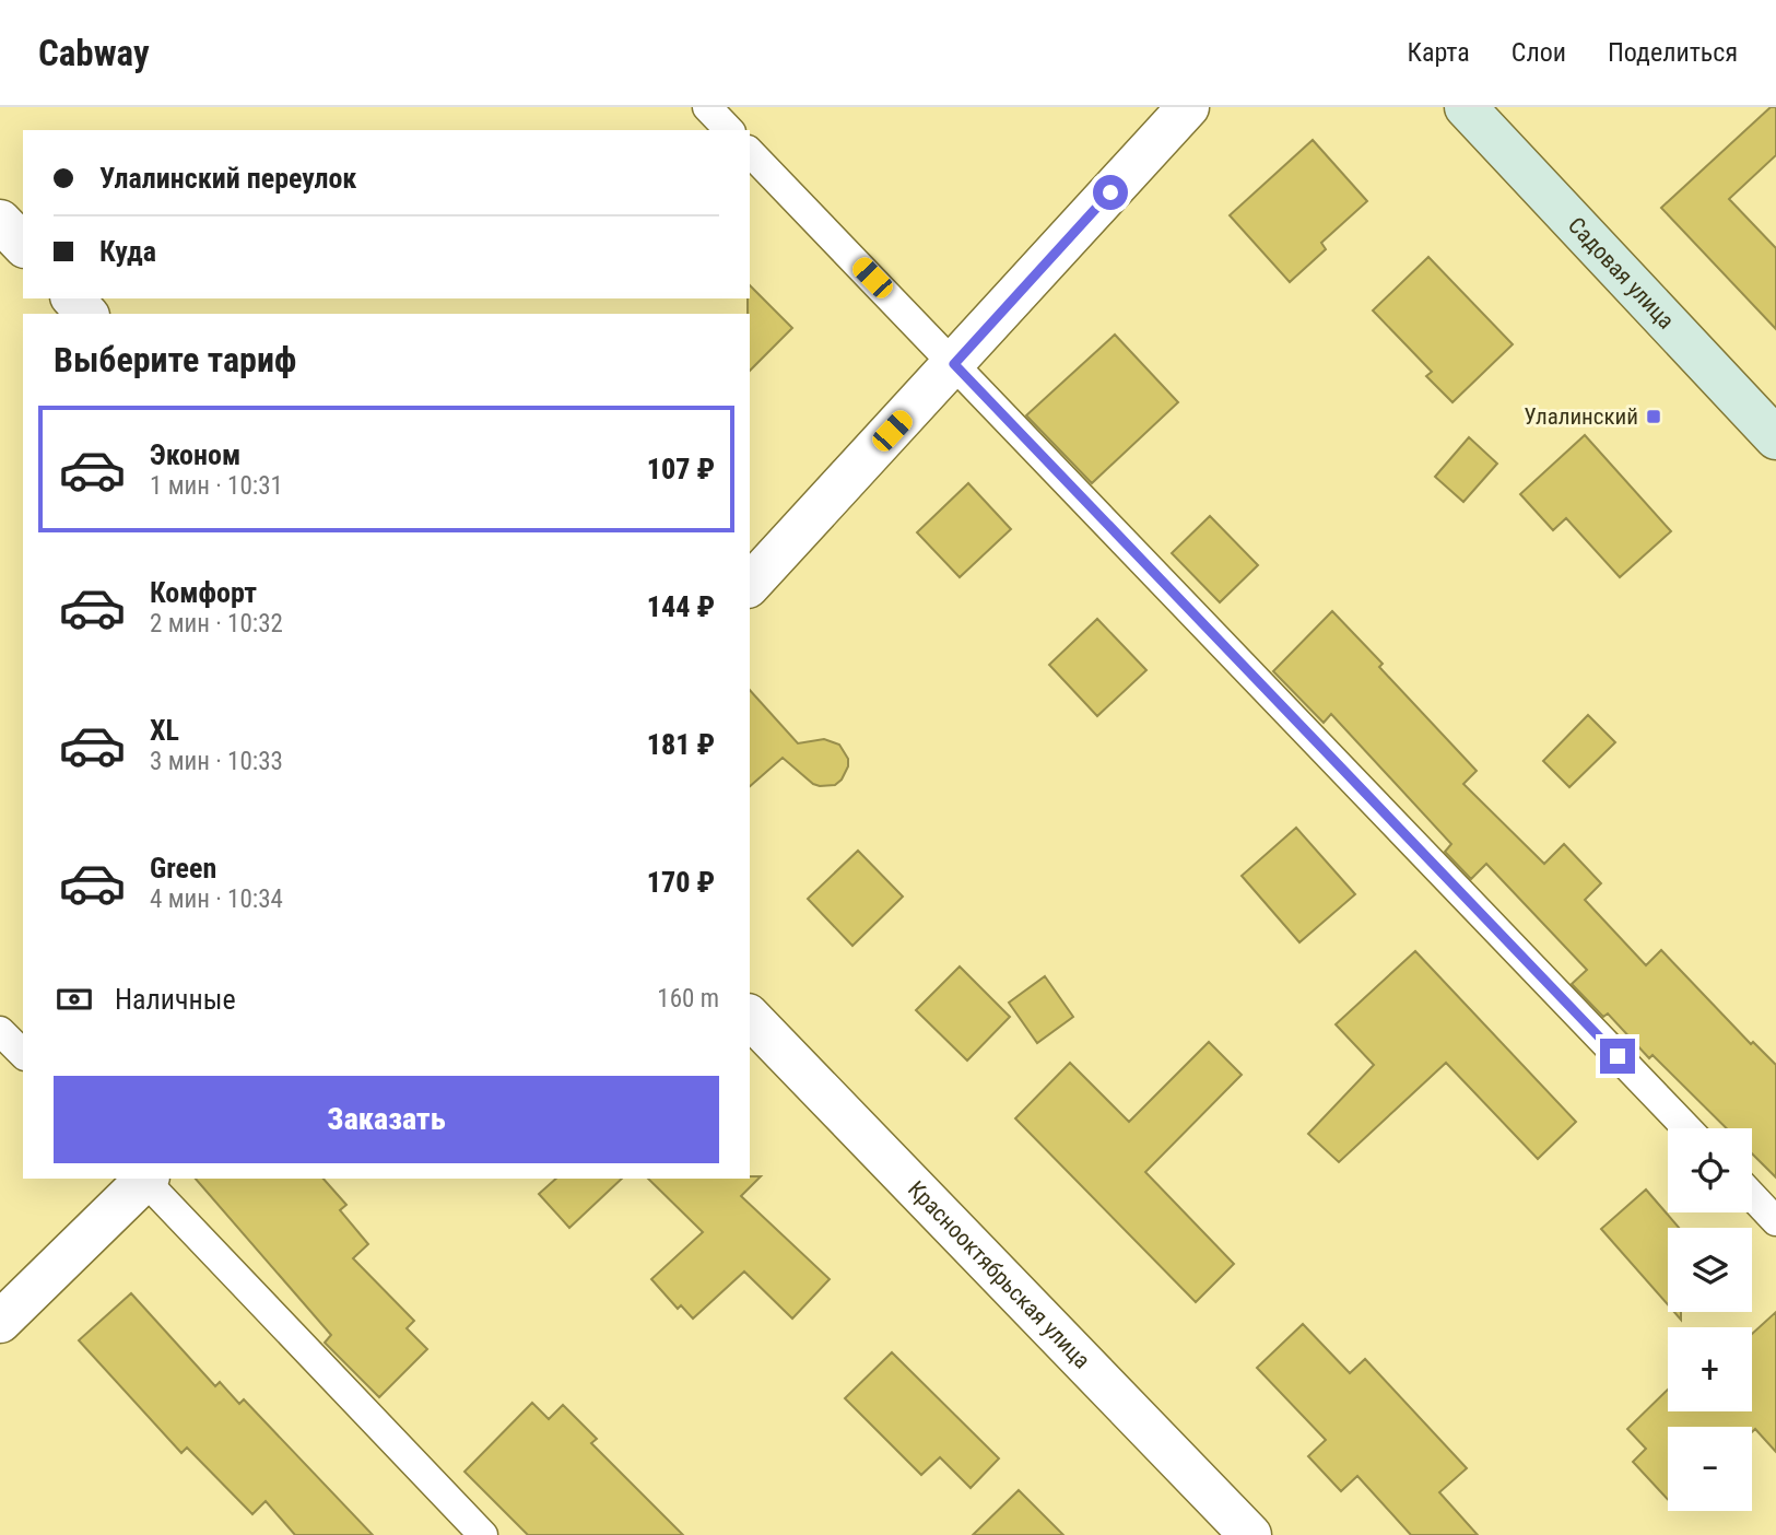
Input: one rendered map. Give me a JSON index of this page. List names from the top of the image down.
{
  "streets": {
    "main road": ["Садовая улица"],
    "street": ["Краснооктябрьская улица"]
  },
  "places": {
    "transit": ["Улалинский"]
  },
  "page": {
    "header": "Cabway",
    "nav": ["Карта", "Слои", "Поделиться"],
    "banner": ["Улалинский переулок", "Куда"],
    "heading": "Выберите тариф",
    "list": [
      {
        "name": "Эконом",
        "note": "1 мин · 10:31",
        "value": "107 ₽"
      },
      {
        "name": "Комфорт",
        "note": "2 мин · 10:32",
        "value": "144 ₽"
      },
      {
        "name": "XL",
        "note": "3 мин · 10:33",
        "value": "181 ₽"
      },
      {
        "name": "Green",
        "note": "4 мин · 10:34",
        "value": "170 ₽"
      }
    ],
    "pay": ["Наличные", "160 m"],
    "buttons": "Заказать",
    "map_buttons": ["+", "−"]
  }
}
